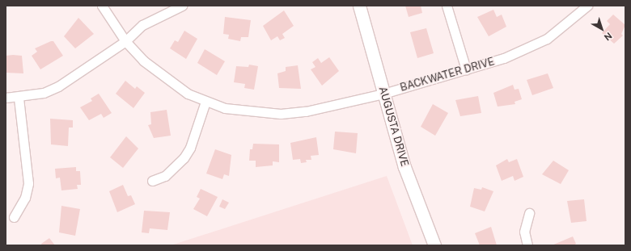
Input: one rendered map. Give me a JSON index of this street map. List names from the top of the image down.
{
  "streets": {
    "street": ["BACKWATER DRIVE", "AUGUSTA DRIVE"]
  },
  "crossings": [
    ["BACKWATER DRIVE", "AUGUSTA DRIVE"]
  ],
  "north": "bottom right"
}
